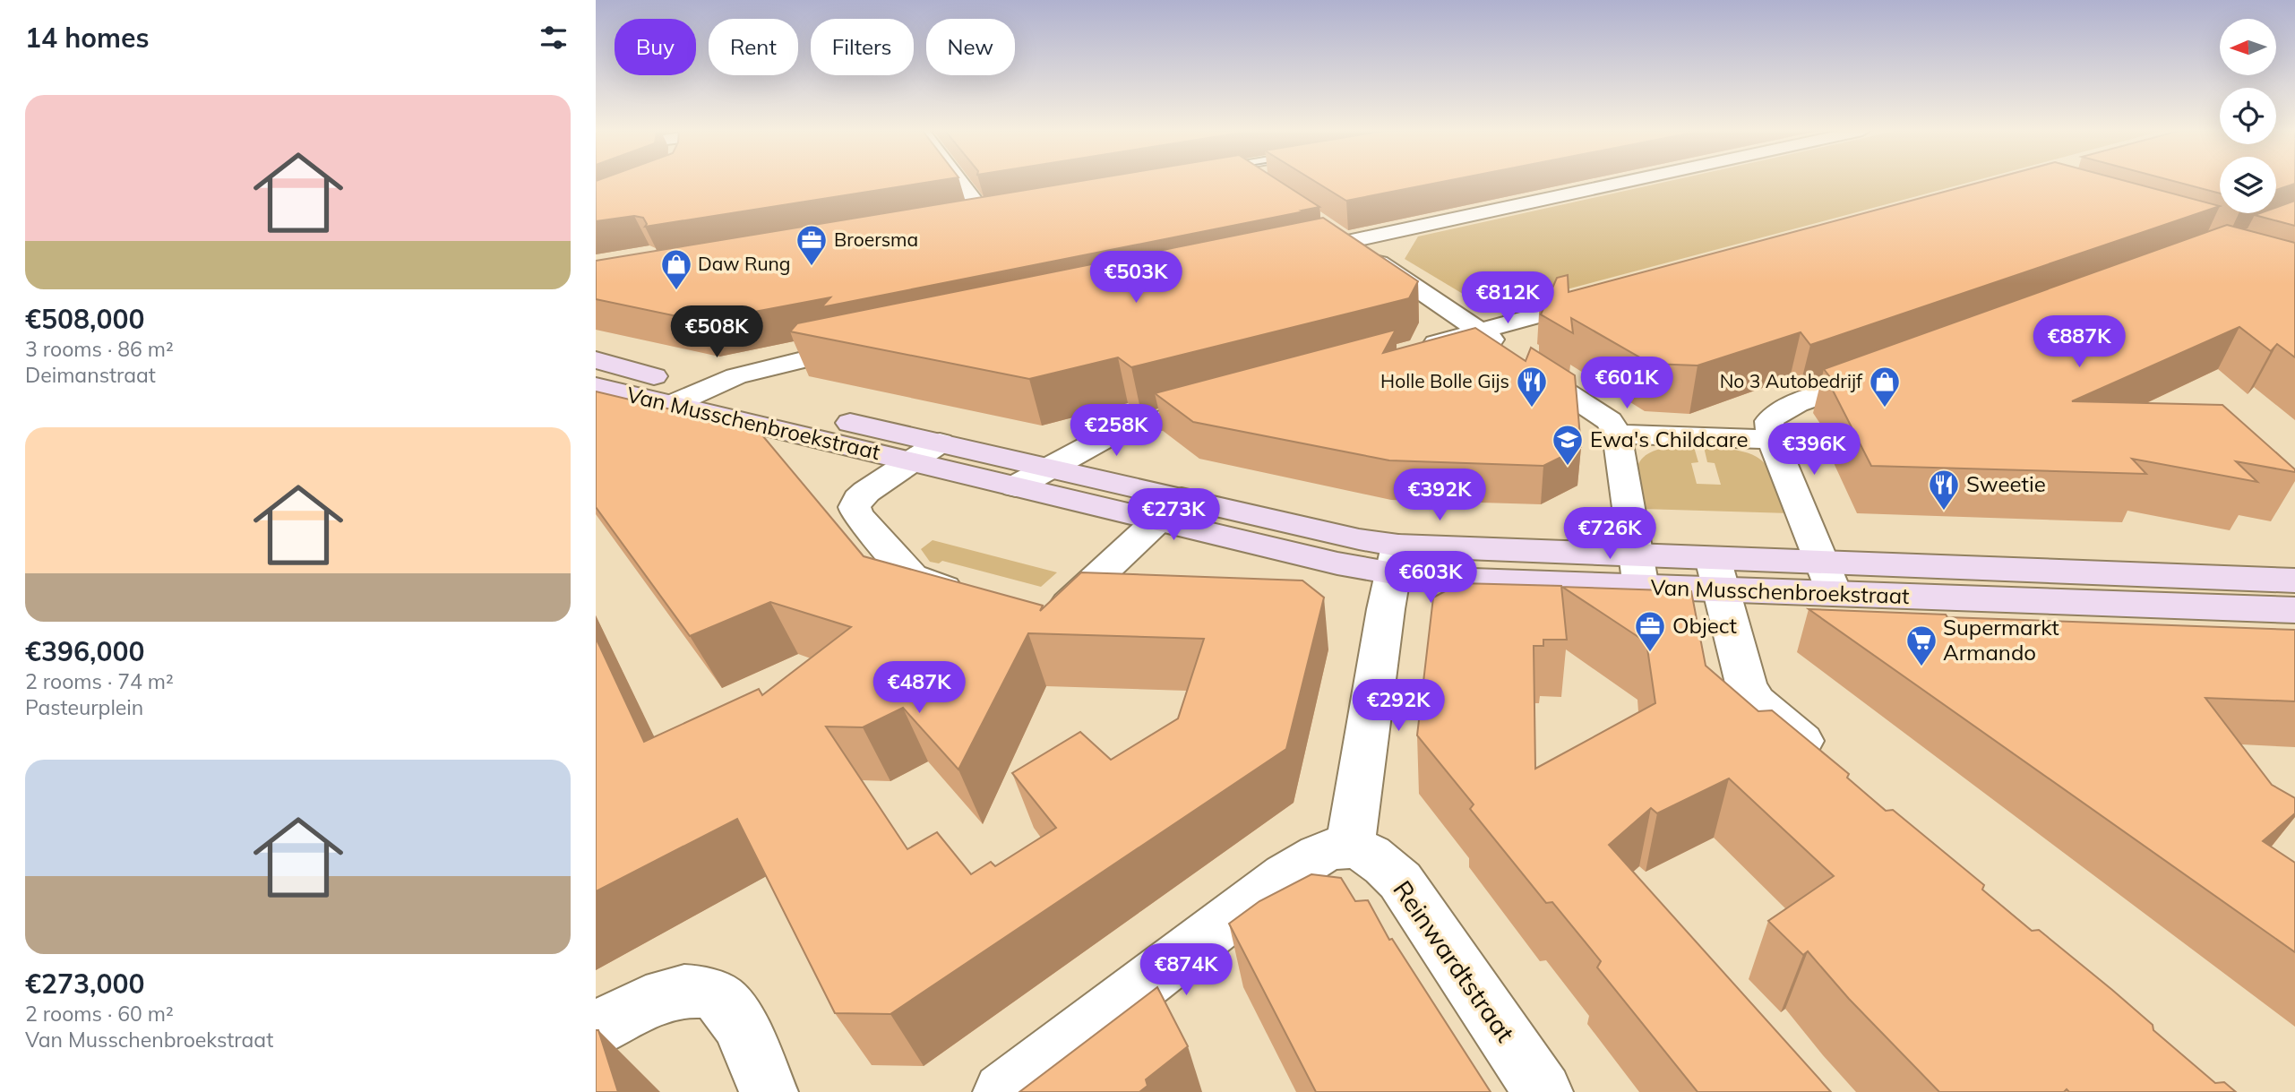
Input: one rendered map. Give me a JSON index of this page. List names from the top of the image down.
{
  "streets": {
    "street": ["Van Musschenbroekstraat", "Reinwardtstraat"]
  },
  "places": {
    "office": ["Broersma", "Object"],
    "shop": ["Daw Rung", "No 3 Autobedrijf"],
    "restaurant": ["Holle Bolle Gijs", "Sweetie"],
    "school or university": ["Ewa's Childcare"],
    "supermarket": ["Supermarkt Armando"]
  },
  "north": "left",
  "page": {
    "heading": "14 homes",
    "chip": [
      "Buy",
      "Rent",
      "Filters",
      "New"
    ],
    "list": [
      {
        "name": "€508,000",
        "note": "3 rooms · 86 m² · Deimanstraat"
      },
      {
        "name": "€396,000",
        "note": "2 rooms · 74 m² · Pasteurplein"
      },
      {
        "name": "€273,000",
        "note": "2 rooms · 60 m² · Van Musschenbroekstraat"
      }
    ],
    "price": [
      "€503K",
      "€812K",
      "€508K",
      "€887K",
      "€601K",
      "€258K",
      "€396K",
      "€392K",
      "€273K",
      "€726K",
      "€603K",
      "€487K",
      "€292K",
      "€874K"
    ]
  }
}
